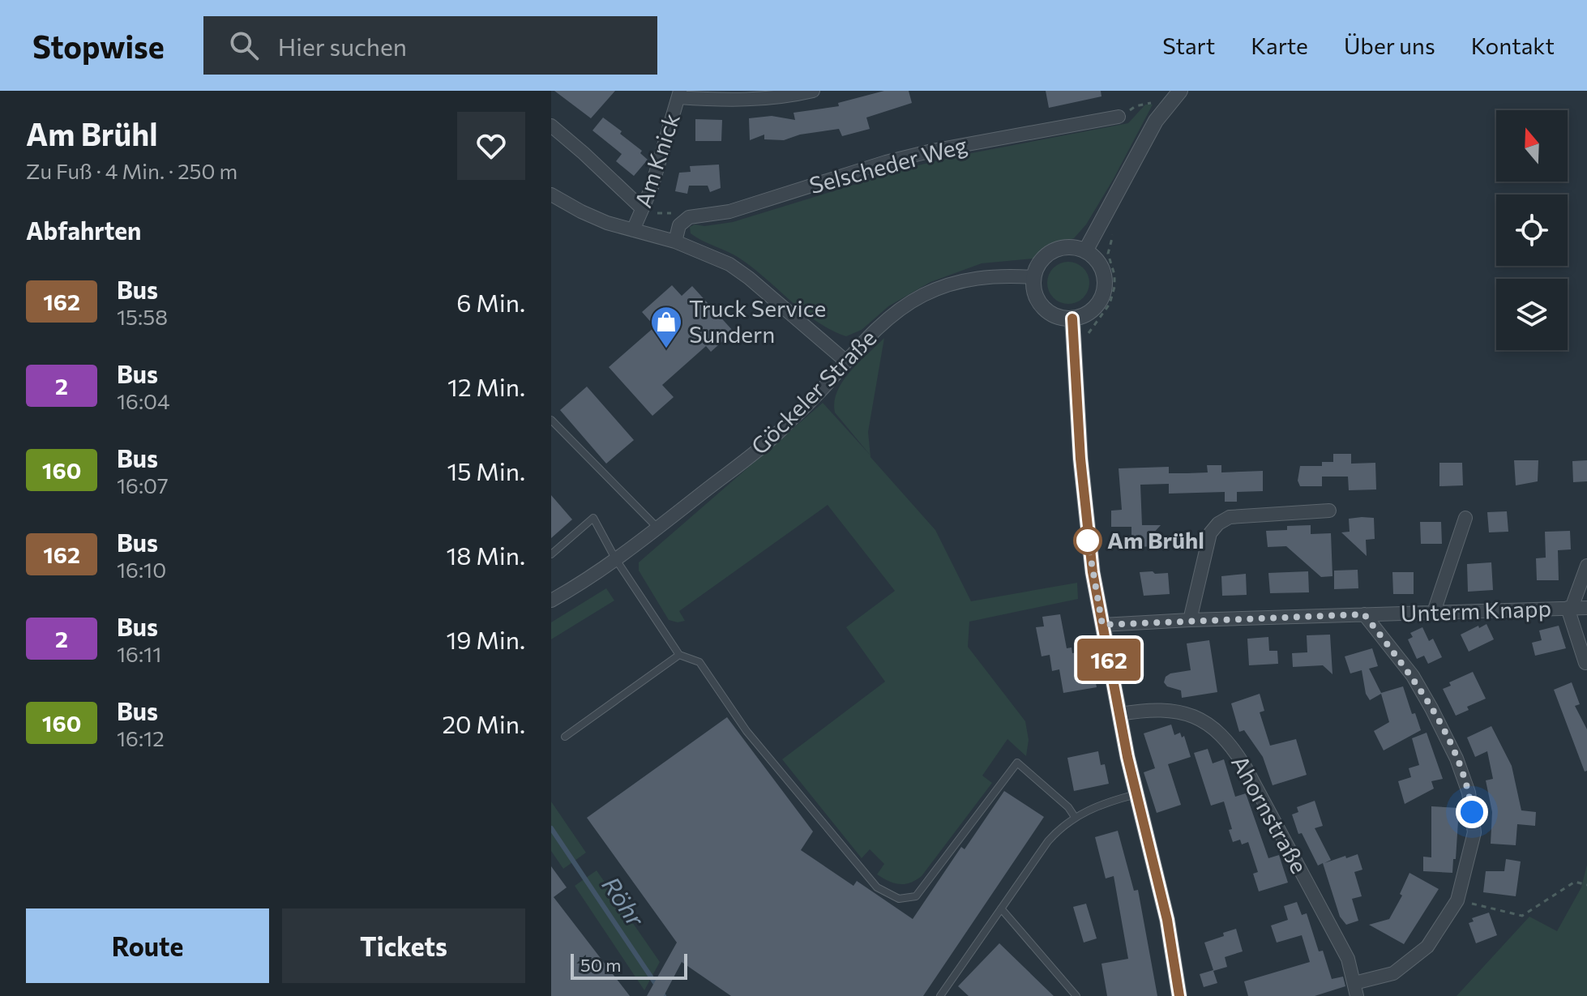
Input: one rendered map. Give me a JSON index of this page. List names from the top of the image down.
{
  "streets": {
    "street": [
      "Am Knick",
      "Selscheder Weg",
      "Göckeler Straße",
      "Unterm Knapp",
      "Ahornstraße"
    ]
  },
  "water": ["Röhr"],
  "places": {
    "shop": ["Truck Service Sundern"],
    "other": ["Am Brühl"]
  },
  "lines": ["bus line 162"],
  "scale_bar": "50 m",
  "north": "top",
  "page": {
    "header": "Stopwise",
    "search": "Hier suchen",
    "nav": [
      "Start",
      "Karte",
      "Über uns",
      "Kontakt"
    ],
    "heading": [
      ["Am Brühl", "Zu Fuß · 4 Min. · 250 m"],
      "Abfahrten"
    ],
    "on_map": "162",
    "list": [
      {
        "mark": "162",
        "name": "Bus",
        "note": "15:58",
        "value": "6 Min."
      },
      {
        "mark": "2",
        "name": "Bus",
        "note": "16:04",
        "value": "12 Min."
      },
      {
        "mark": "160",
        "name": "Bus",
        "note": "16:07",
        "value": "15 Min."
      },
      {
        "mark": "162",
        "name": "Bus",
        "note": "16:10",
        "value": "18 Min."
      },
      {
        "mark": "2",
        "name": "Bus",
        "note": "16:11",
        "value": "19 Min."
      },
      {
        "mark": "160",
        "name": "Bus",
        "note": "16:12",
        "value": "20 Min."
      }
    ],
    "buttons": ["Route", "Tickets"],
    "scale": "50 m"
  }
}
